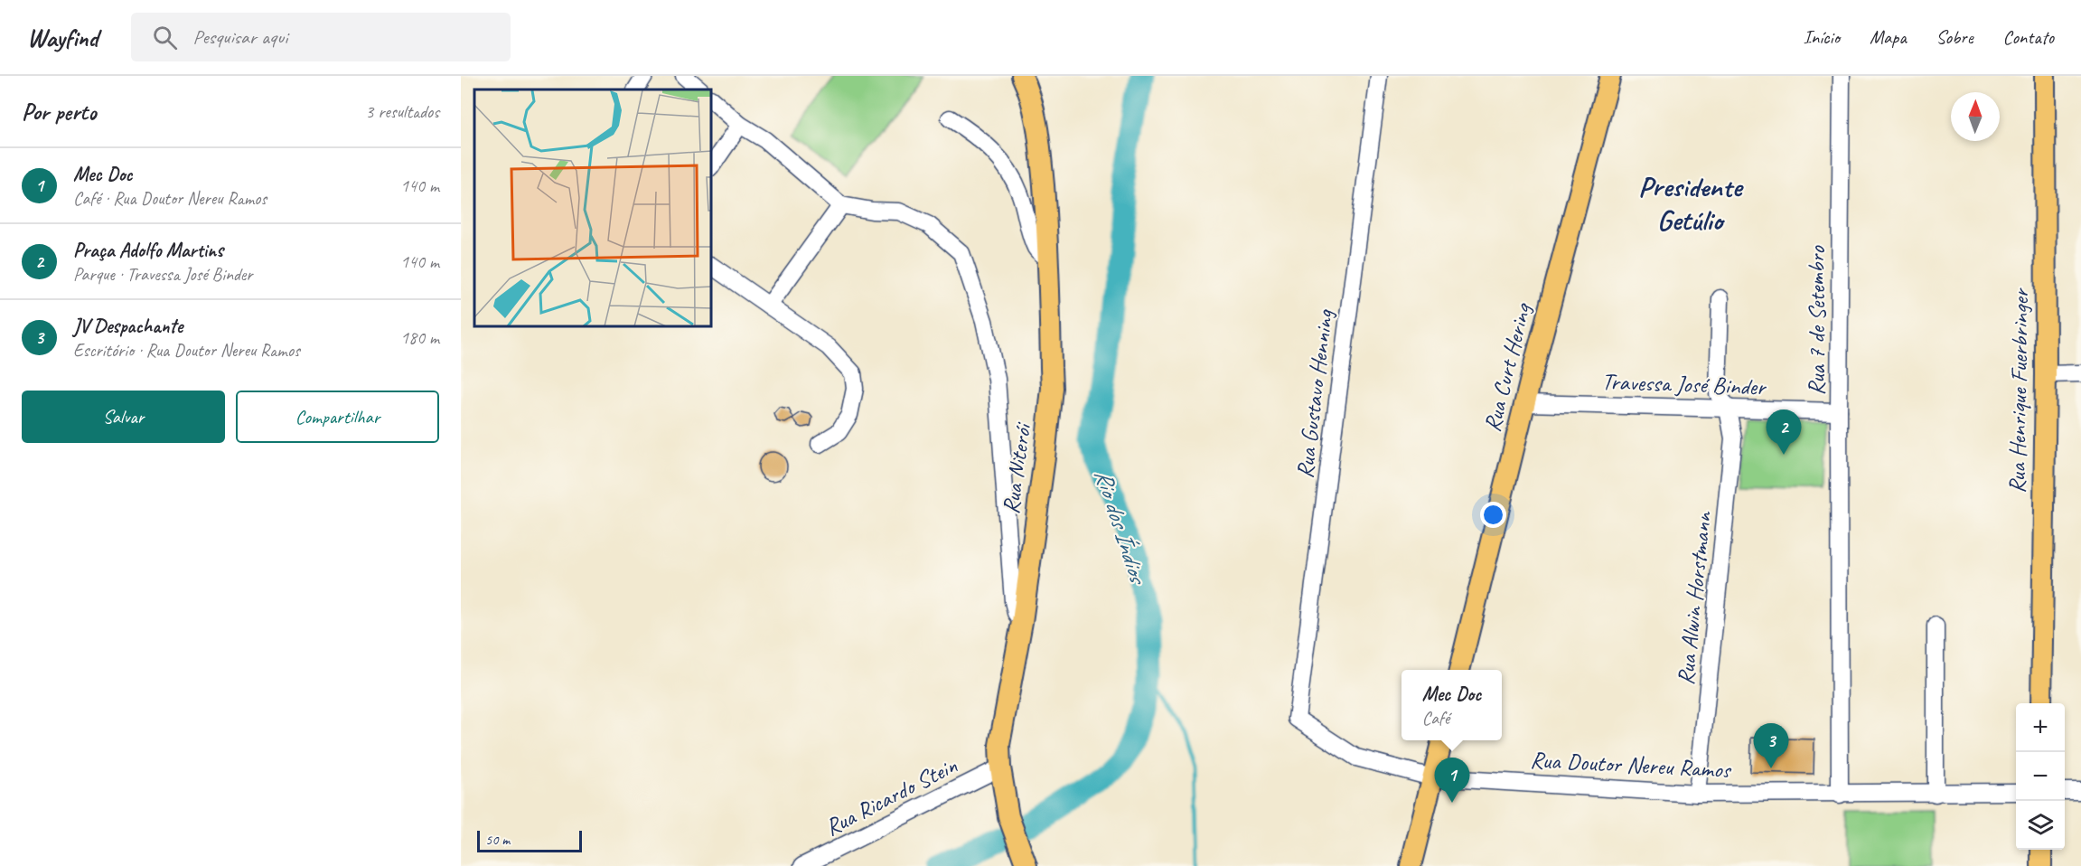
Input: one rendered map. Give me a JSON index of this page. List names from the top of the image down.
{
  "streets": {
    "main road": ["Rua Curt Hering", "Rua Henrique Fuerbringer", "Rua Niterói"],
    "street": [
      "Rua 7 de Setembro",
      "Travessa José Binder",
      "Rua Gustavo Henning",
      "Rua Alwin Horstmann",
      "Rua Doutor Nereu Ramos",
      "Rua Ricardo Stein"
    ]
  },
  "crossings": [
    ["Rua 7 de Setembro", "Travessa José Binder"],
    ["Rua 7 de Setembro", "Rua Doutor Nereu Ramos"],
    ["Rua Curt Hering", "Travessa José Binder"],
    ["Travessa José Binder", "Rua Alwin Horstmann"],
    ["Rua Gustavo Henning", "Rua Doutor Nereu Ramos"],
    ["Rua Niterói", "Rua Ricardo Stein"],
    ["Rua Alwin Horstmann", "Rua Doutor Nereu Ramos"]
  ],
  "districts": ["Presidente Getúlio"],
  "water": ["Rio dos Índios"],
  "scale_bar": "50 m",
  "north": "top",
  "page": {
    "header": "Wayfind",
    "search": "Pesquisar aqui",
    "nav": [
      "Início",
      "Mapa",
      "Sobre",
      "Contato"
    ],
    "heading": ["Por perto", "3 resultados"],
    "list": [
      {
        "mark": "1",
        "name": "Mec Doc",
        "note": "Café · Rua Doutor Nereu Ramos",
        "value": "140 m"
      },
      {
        "mark": "2",
        "name": "Praça Adolfo Martins",
        "note": "Parque · Travessa José Binder",
        "value": "140 m"
      },
      {
        "mark": "3",
        "name": "JV Despachante",
        "note": "Escritório · Rua Doutor Nereu Ramos",
        "value": "180 m"
      }
    ],
    "buttons": ["Salvar", "Compartilhar"],
    "pins": ["2", "3", "1"],
    "popup": ["Mec Doc", "Café"],
    "map_buttons": ["+", "−"],
    "scale": "50 m"
  }
}
